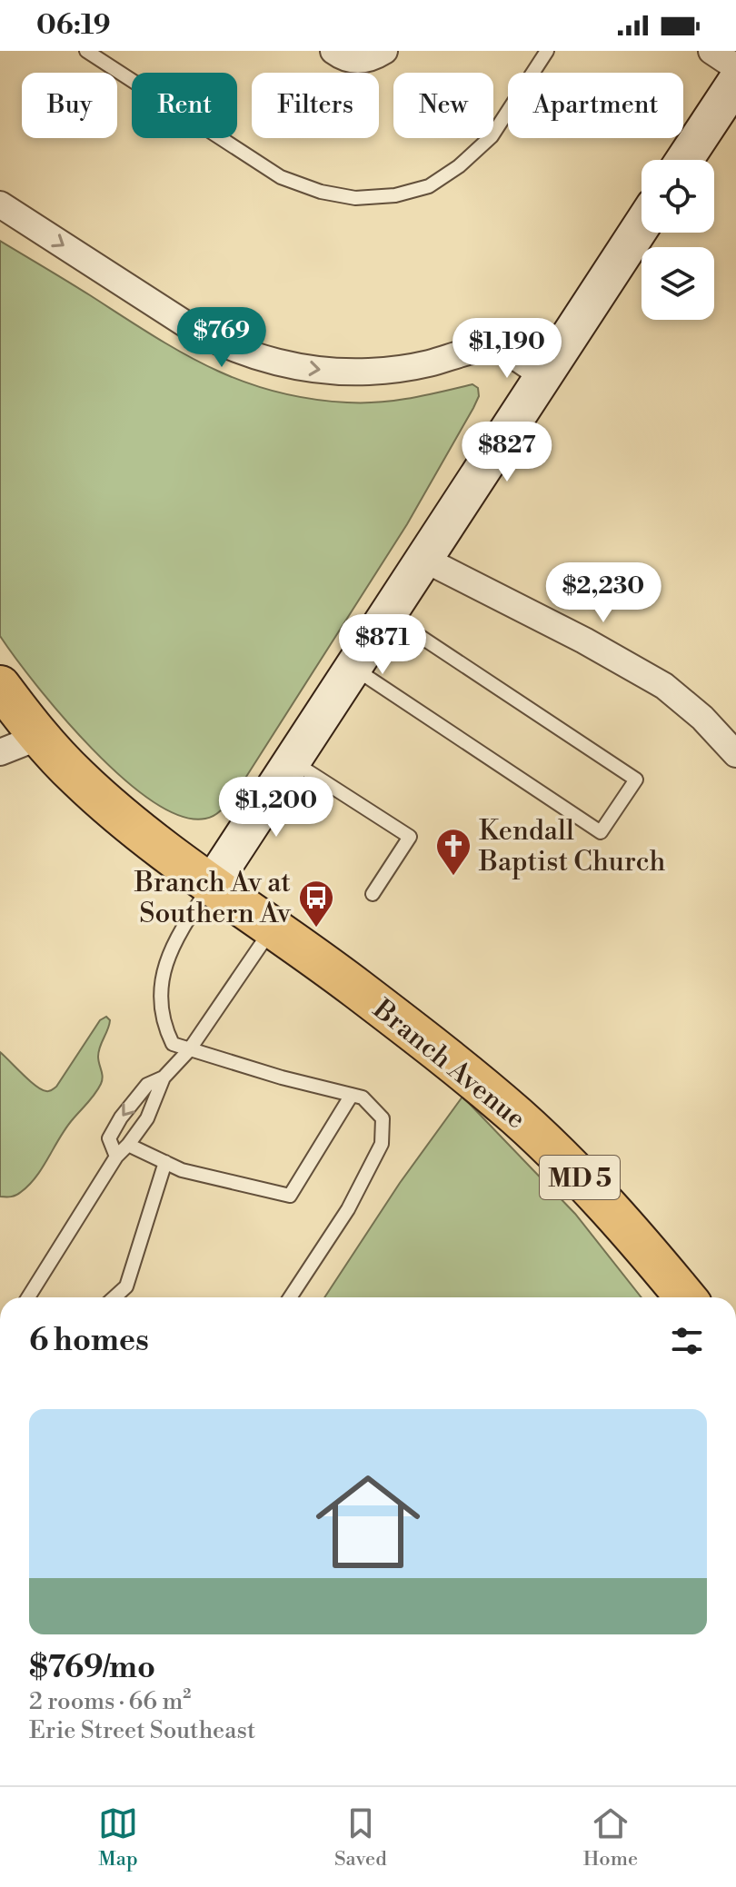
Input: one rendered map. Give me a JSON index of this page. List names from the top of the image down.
{
  "streets": {
    "highway": ["Branch Avenue", "MD 5"]
  },
  "places": {
    "church": ["Kendall Baptist Church"],
    "bus stop": ["Branch Av at Southern Av"]
  },
  "page": {
    "status": "06:19",
    "chip": [
      "Buy",
      "Rent",
      "Filters",
      "New",
      "Apartment"
    ],
    "price": [
      "$769",
      "$1,190",
      "$827",
      "$2,230",
      "$871",
      "$1,200"
    ],
    "heading": "6 homes",
    "list": [
      {
        "name": "$769/mo",
        "note": "2 rooms · 66 m² · Erie Street Southeast"
      }
    ],
    "tabs": ["Map", "Saved", "Home"]
  }
}
